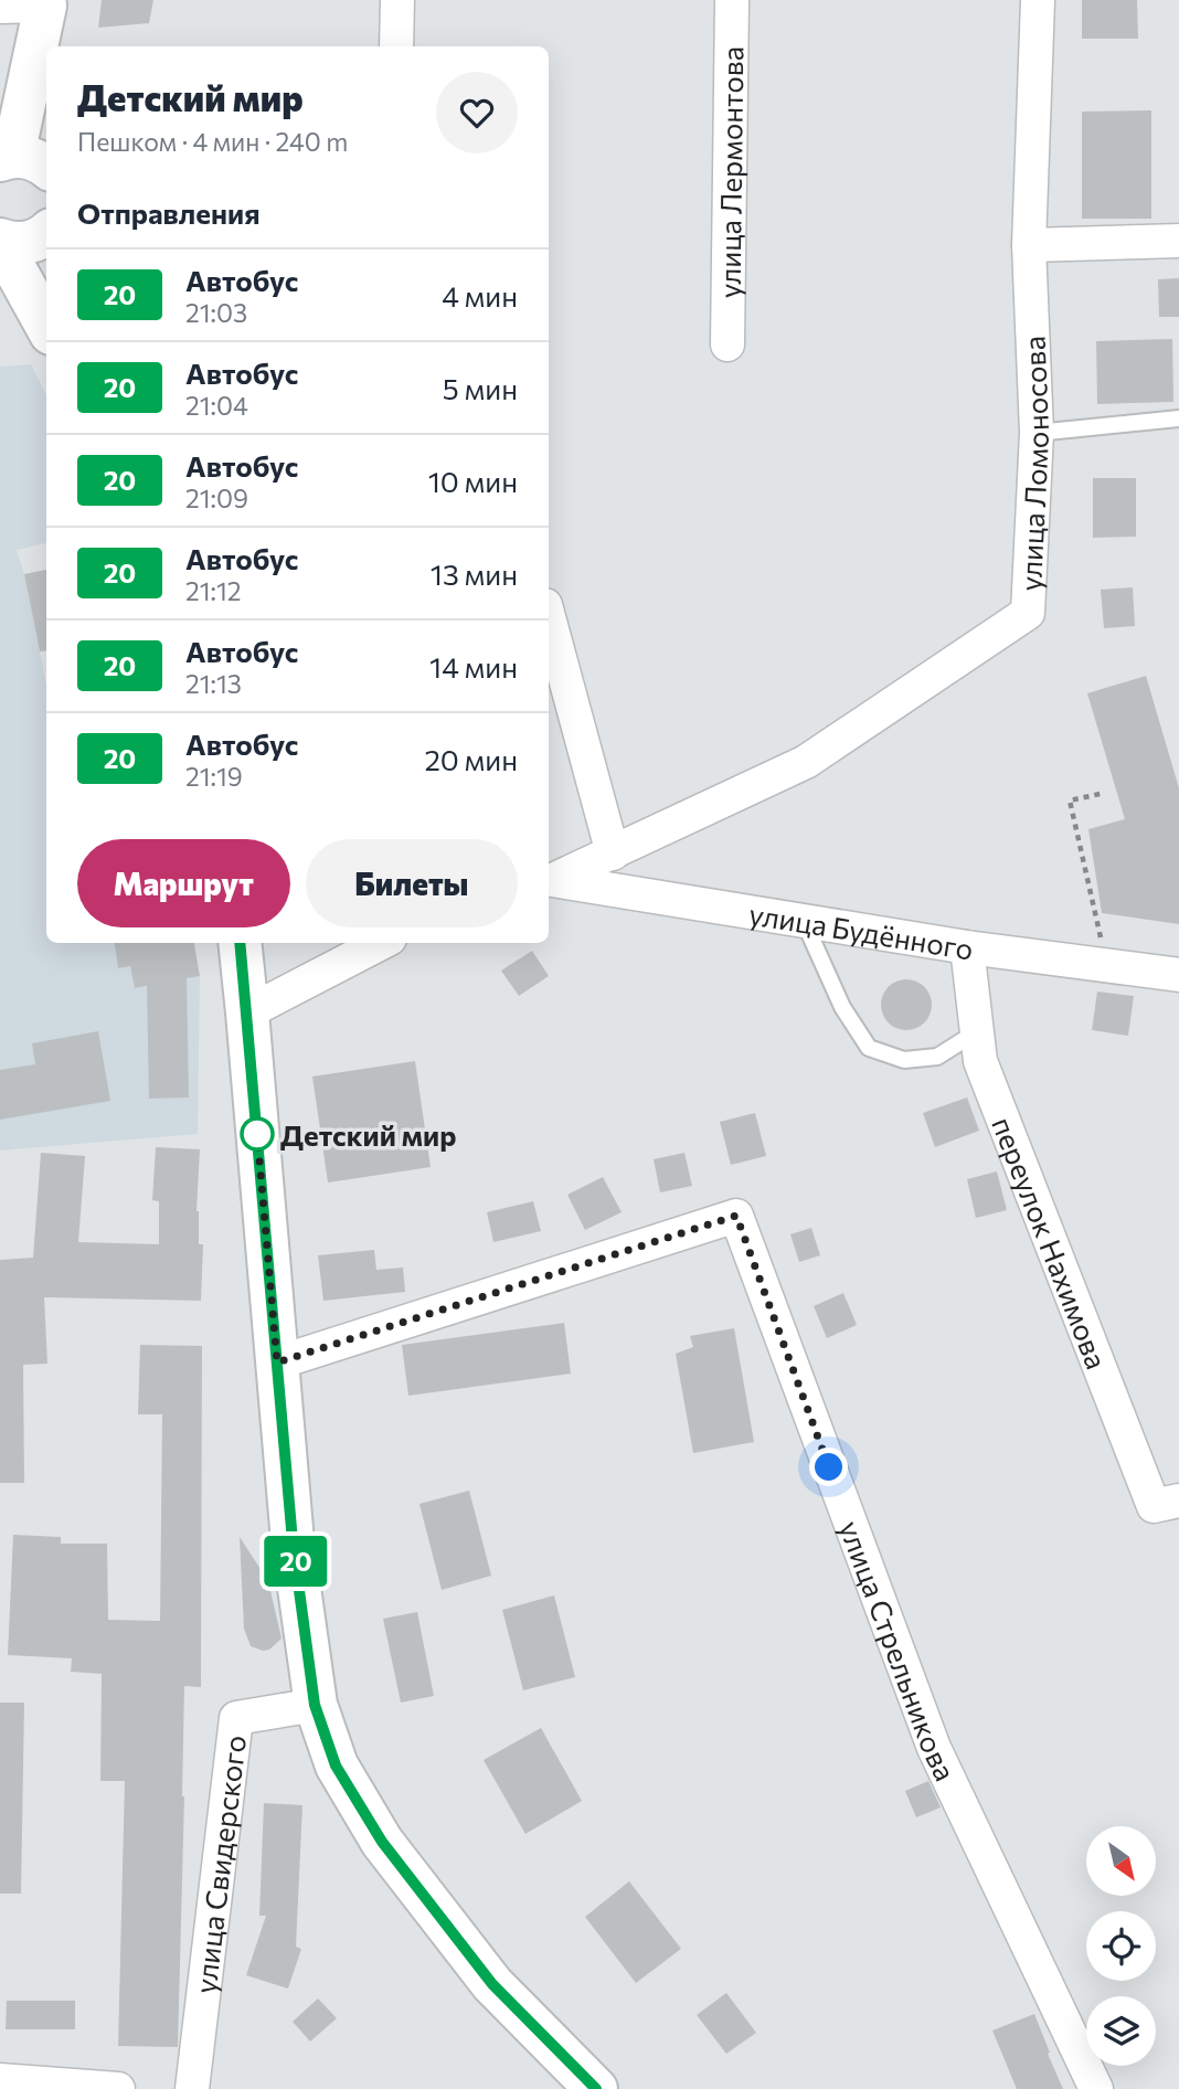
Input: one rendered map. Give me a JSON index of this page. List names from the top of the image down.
{
  "streets": {
    "street": [
      "улица Лермонтова",
      "улица Ломоносова",
      "улица Будённого",
      "переулок Нахимова",
      "улица Стрельникова",
      "улица Свидерского"
    ]
  },
  "crossings": [
    ["улица Ломоносова", "улица Будённого"],
    ["улица Будённого", "переулок Нахимова"]
  ],
  "places": ["Детский мир"],
  "lines": ["bus line 20"],
  "north": "bottom right",
  "page": {
    "on_map": "20",
    "heading": [
      ["Детский мир", "Пешком · 4 мин · 240 m"],
      "Отправления"
    ],
    "list": [
      {
        "mark": "20",
        "name": "Автобус",
        "note": "21:03",
        "value": "4 мин"
      },
      {
        "mark": "20",
        "name": "Автобус",
        "note": "21:04",
        "value": "5 мин"
      },
      {
        "mark": "20",
        "name": "Автобус",
        "note": "21:09",
        "value": "10 мин"
      },
      {
        "mark": "20",
        "name": "Автобус",
        "note": "21:12",
        "value": "13 мин"
      },
      {
        "mark": "20",
        "name": "Автобус",
        "note": "21:13",
        "value": "14 мин"
      },
      {
        "mark": "20",
        "name": "Автобус",
        "note": "21:19",
        "value": "20 мин"
      }
    ],
    "buttons": ["Маршрут", "Билеты"]
  }
}
